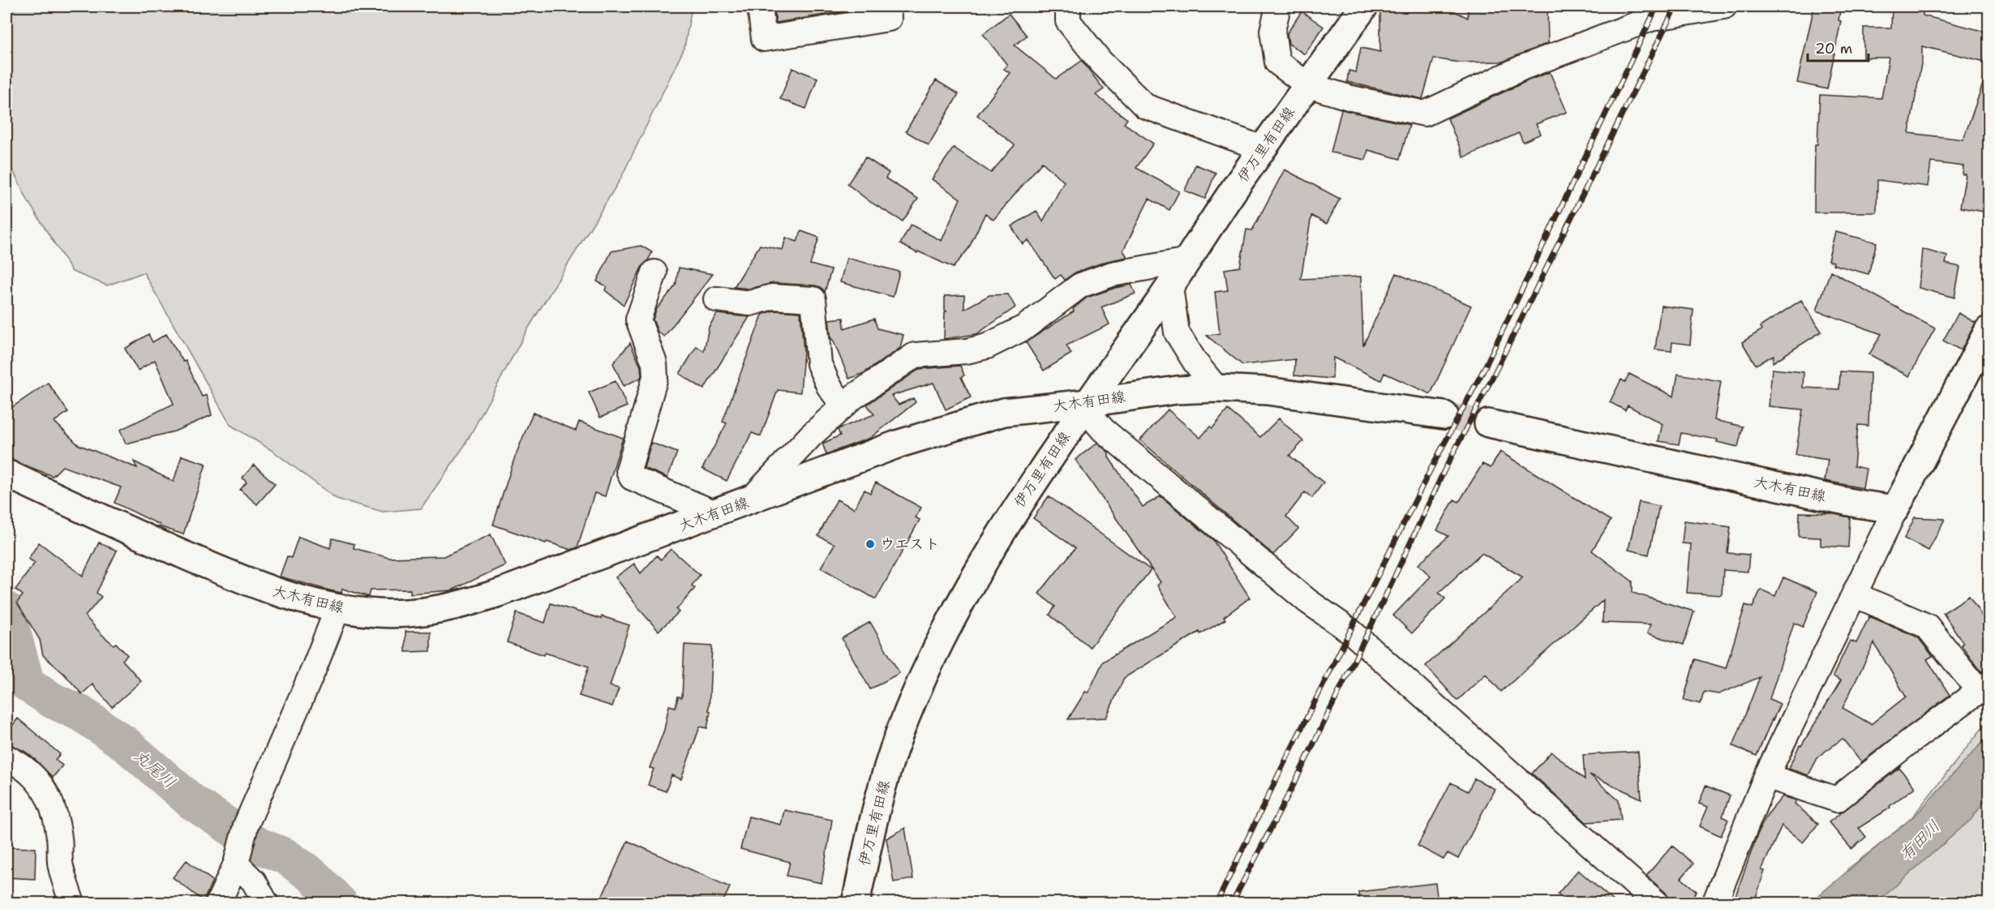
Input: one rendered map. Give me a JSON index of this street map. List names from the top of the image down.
{
  "streets": {
    "main road": ["伊万里有田線", "大木有田線"]
  },
  "crossings": [
    ["伊万里有田線", "大木有田線"]
  ],
  "water": ["丸尾川", "有田川"],
  "places": ["ウエスト"],
  "scale_bar": "20 m"
}
